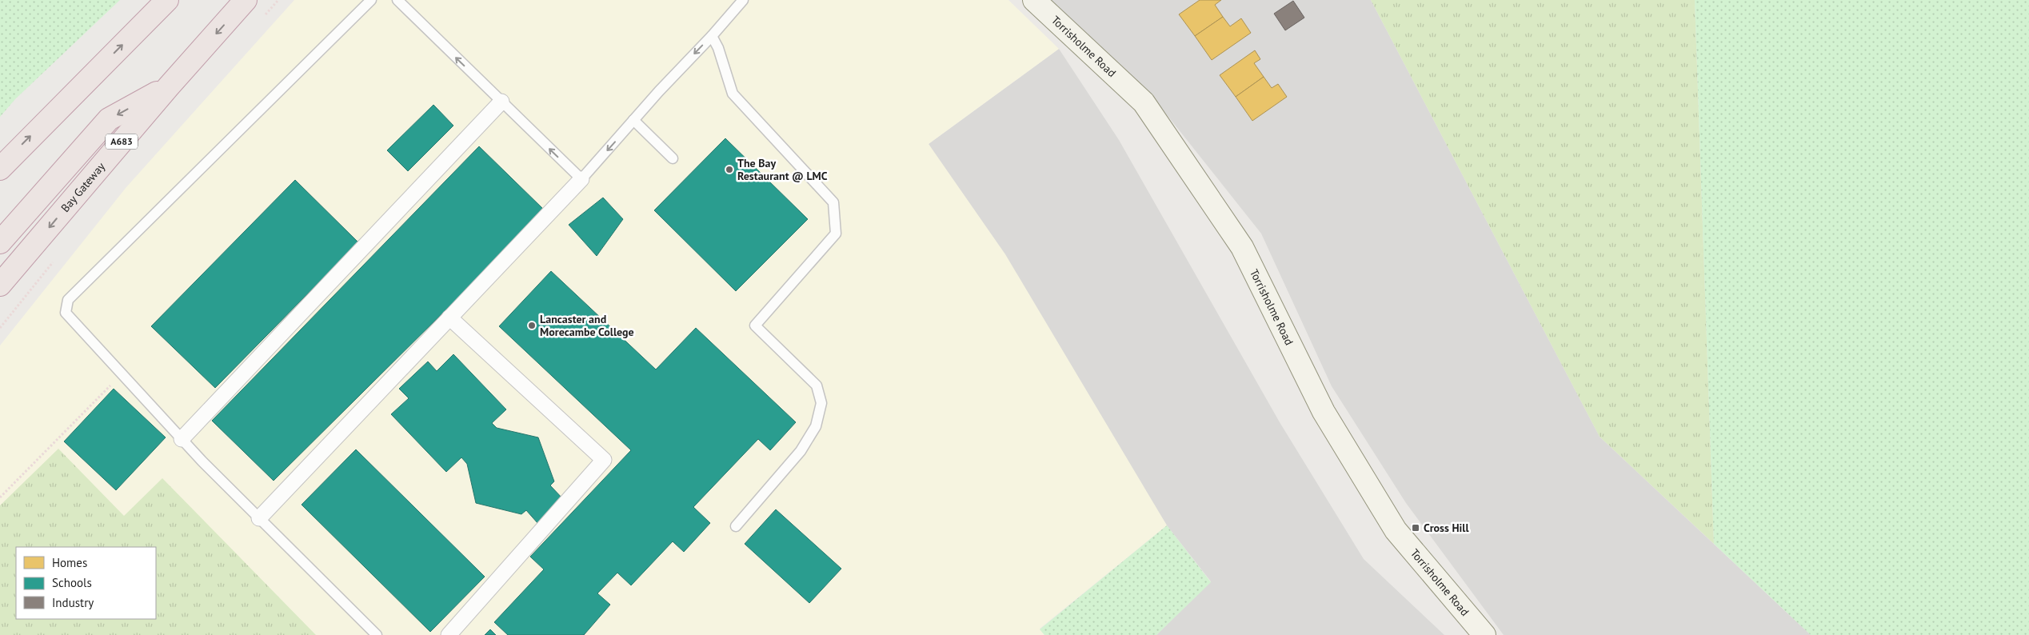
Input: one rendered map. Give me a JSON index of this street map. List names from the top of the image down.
{
  "streets": {
    "highway": ["A683", "Bay Gateway"],
    "main road": ["Torrisholme Road"]
  },
  "places": {
    "other": ["The Bay Restaurant @ LMC", "Lancaster and Morecambe College"],
    "transit": ["Cross Hill"]
  },
  "legend": ["Homes", "Schools", "Industry"]
}
